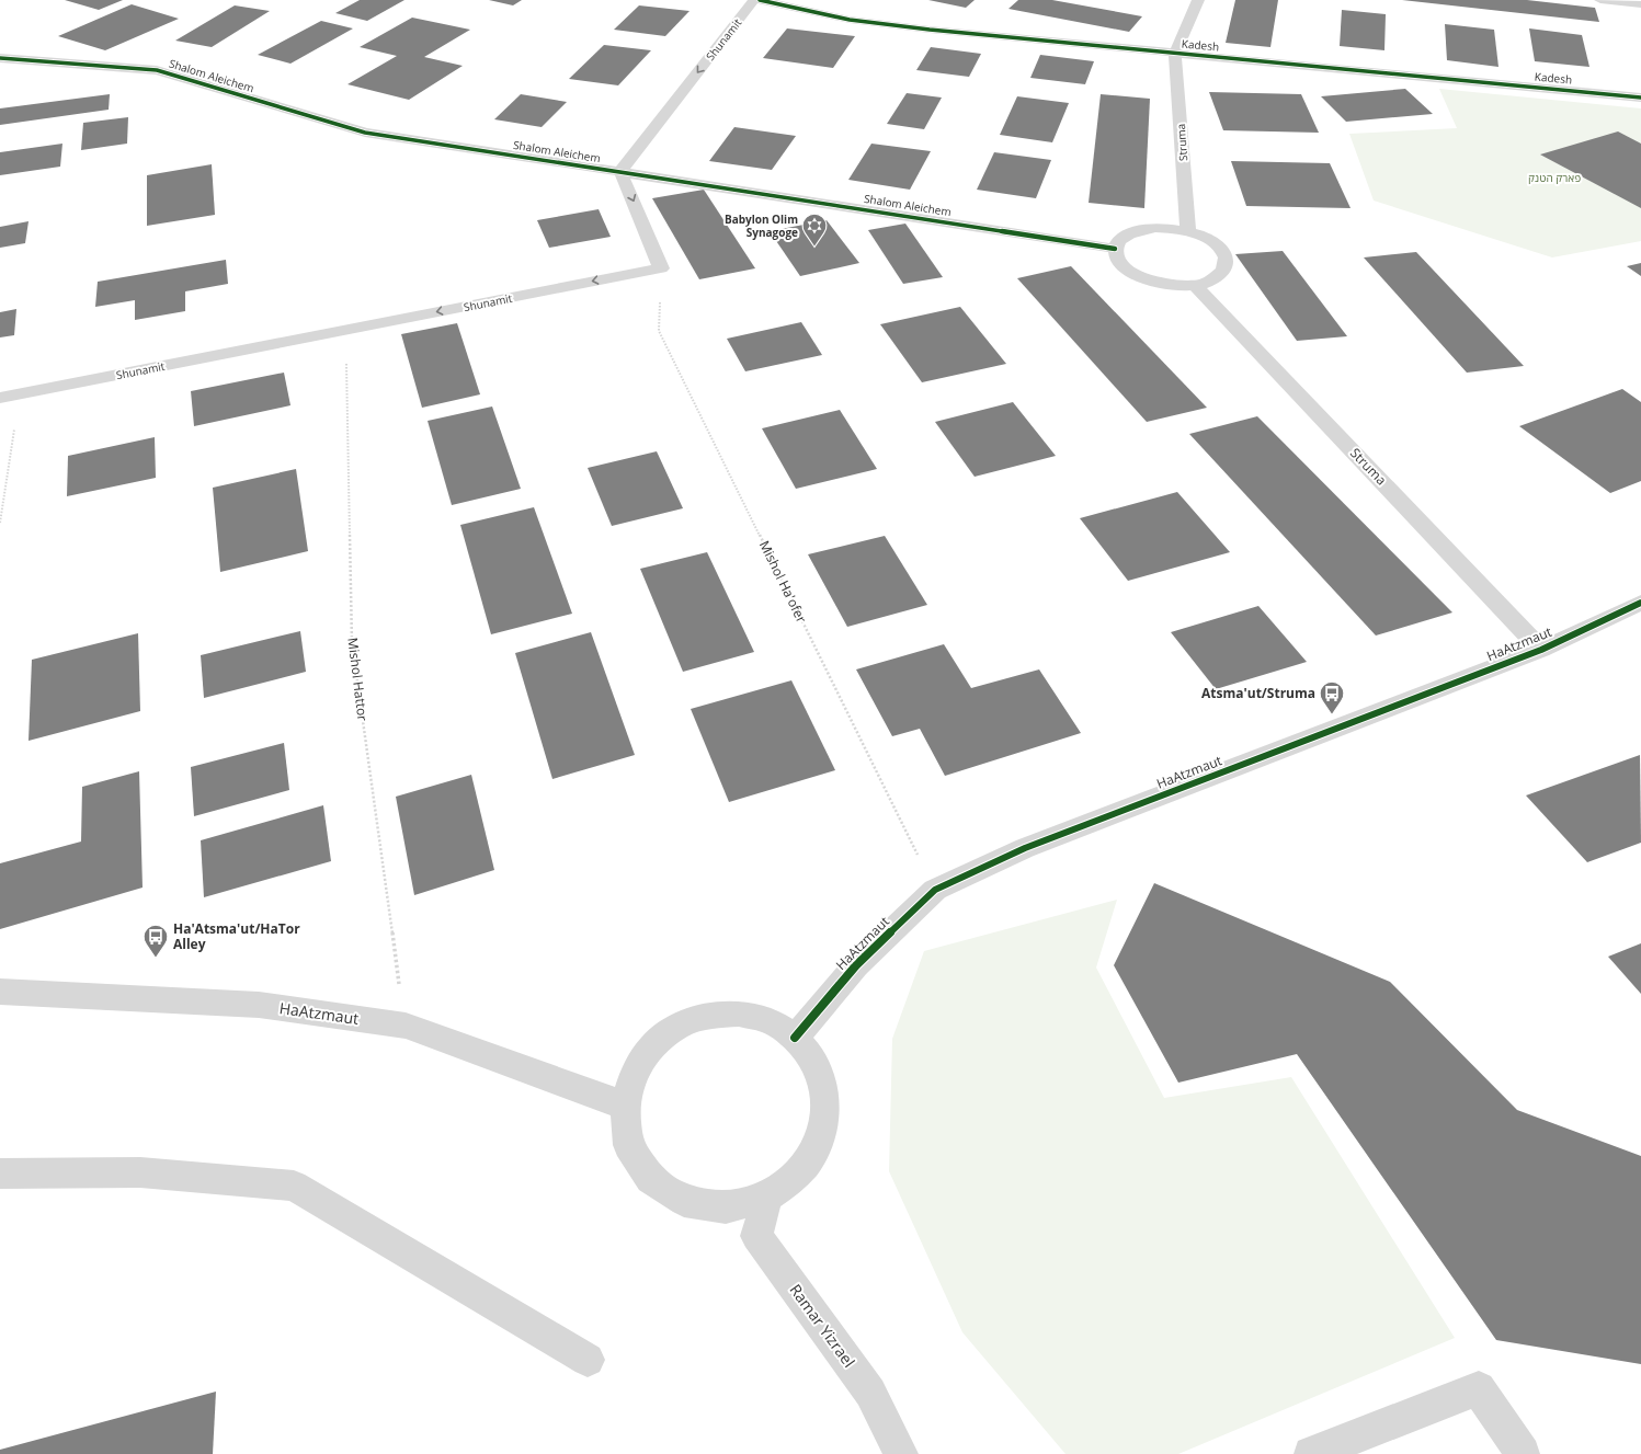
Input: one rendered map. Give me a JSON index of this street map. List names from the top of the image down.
{
  "streets": {
    "street": [
      "Shunamit",
      "Kadesh",
      "Shalom Aleichem",
      "Struma",
      "HaAtzmaut",
      "Ramar Yizrael"
    ],
    "path": ["Mishol Ha'ofer", "Mishol Hattor"]
  },
  "crossings": [
    ["Shunamit", "Shalom Aleichem"],
    ["Shunamit", "Mishol Ha'ofer"],
    ["Shunamit", "Mishol Hattor"],
    ["Kadesh", "Struma"],
    ["Struma", "HaAtzmaut"],
    ["Mishol Ha'ofer", "HaAtzmaut"],
    ["HaAtzmaut", "Mishol Hattor"]
  ],
  "one_way": ["Shunamit"],
  "parks": ["פארק הטנק"],
  "places": {
    "synagogue": ["Babylon Olim Synagoge"],
    "bus stop": ["Atsma'ut/Struma", "Ha'Atsma'ut/HaTor Alley"]
  }
}
